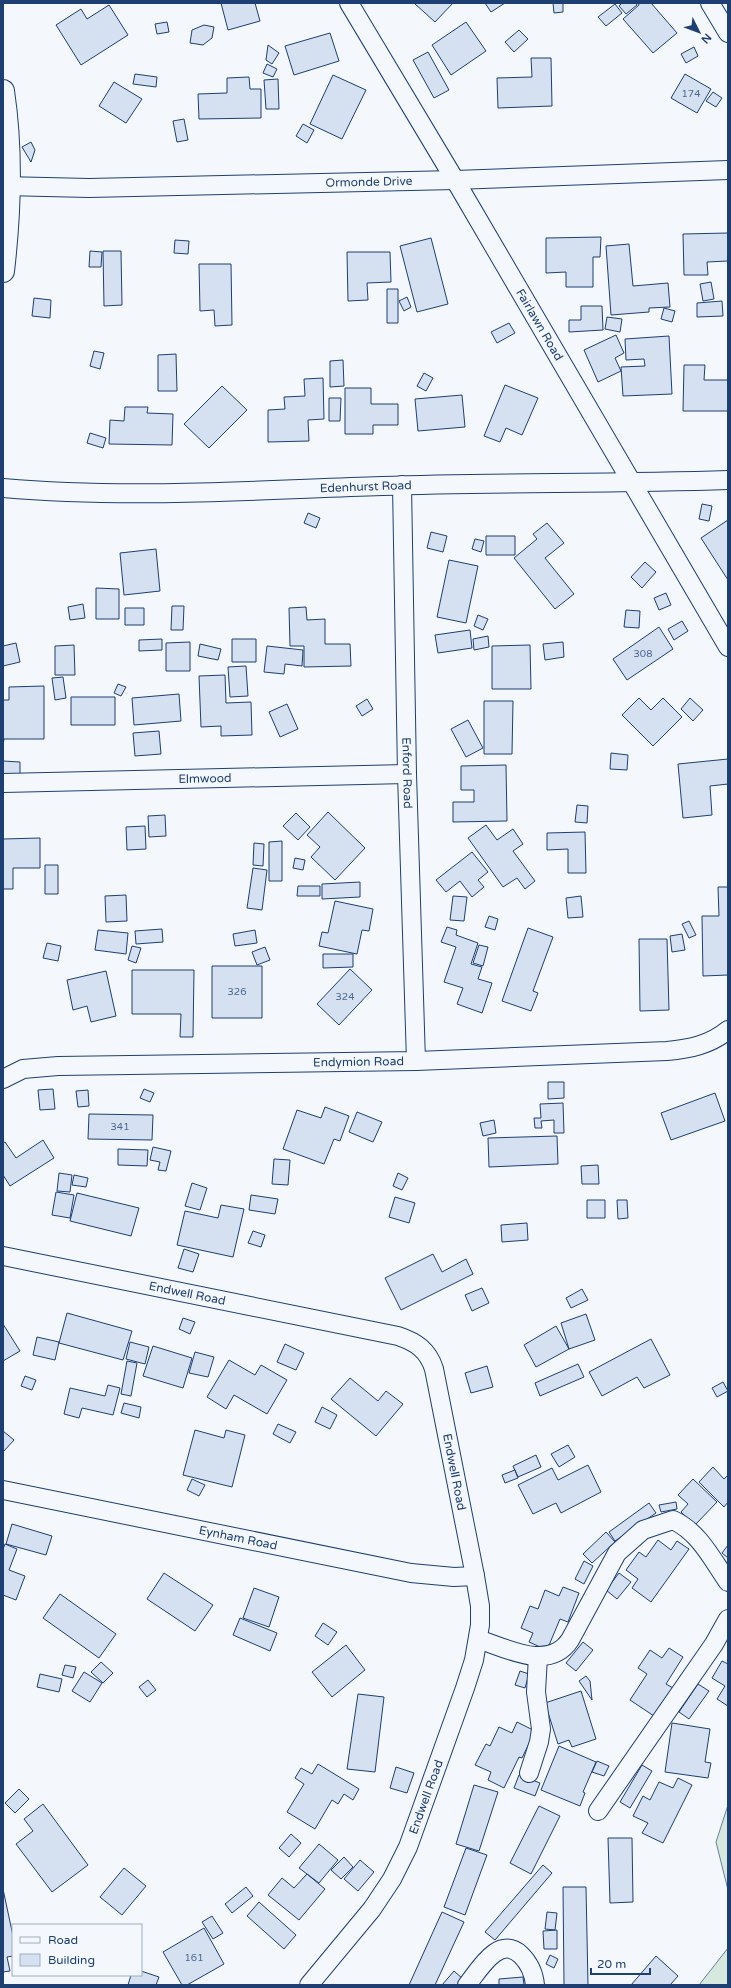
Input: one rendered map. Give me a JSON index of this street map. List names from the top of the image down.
{
  "streets": {
    "street": [
      "Ormonde Drive",
      "Fairlawn Road",
      "Edenhurst Road",
      "Enford Road",
      "Elmwood",
      "Endymion Road",
      "Endwell Road",
      "Eynham Road"
    ]
  },
  "crossings": [
    ["Ormonde Drive", "Fairlawn Road"],
    ["Fairlawn Road", "Edenhurst Road"],
    ["Edenhurst Road", "Enford Road"],
    ["Enford Road", "Elmwood"],
    ["Enford Road", "Endymion Road"],
    ["Endwell Road", "Eynham Road"]
  ],
  "house_numbers": [
    "174",
    "308",
    "326",
    "324",
    "341",
    "161"
  ],
  "legend": ["Road", "Building"],
  "scale_bar": "20 m",
  "north": "bottom right"
}
